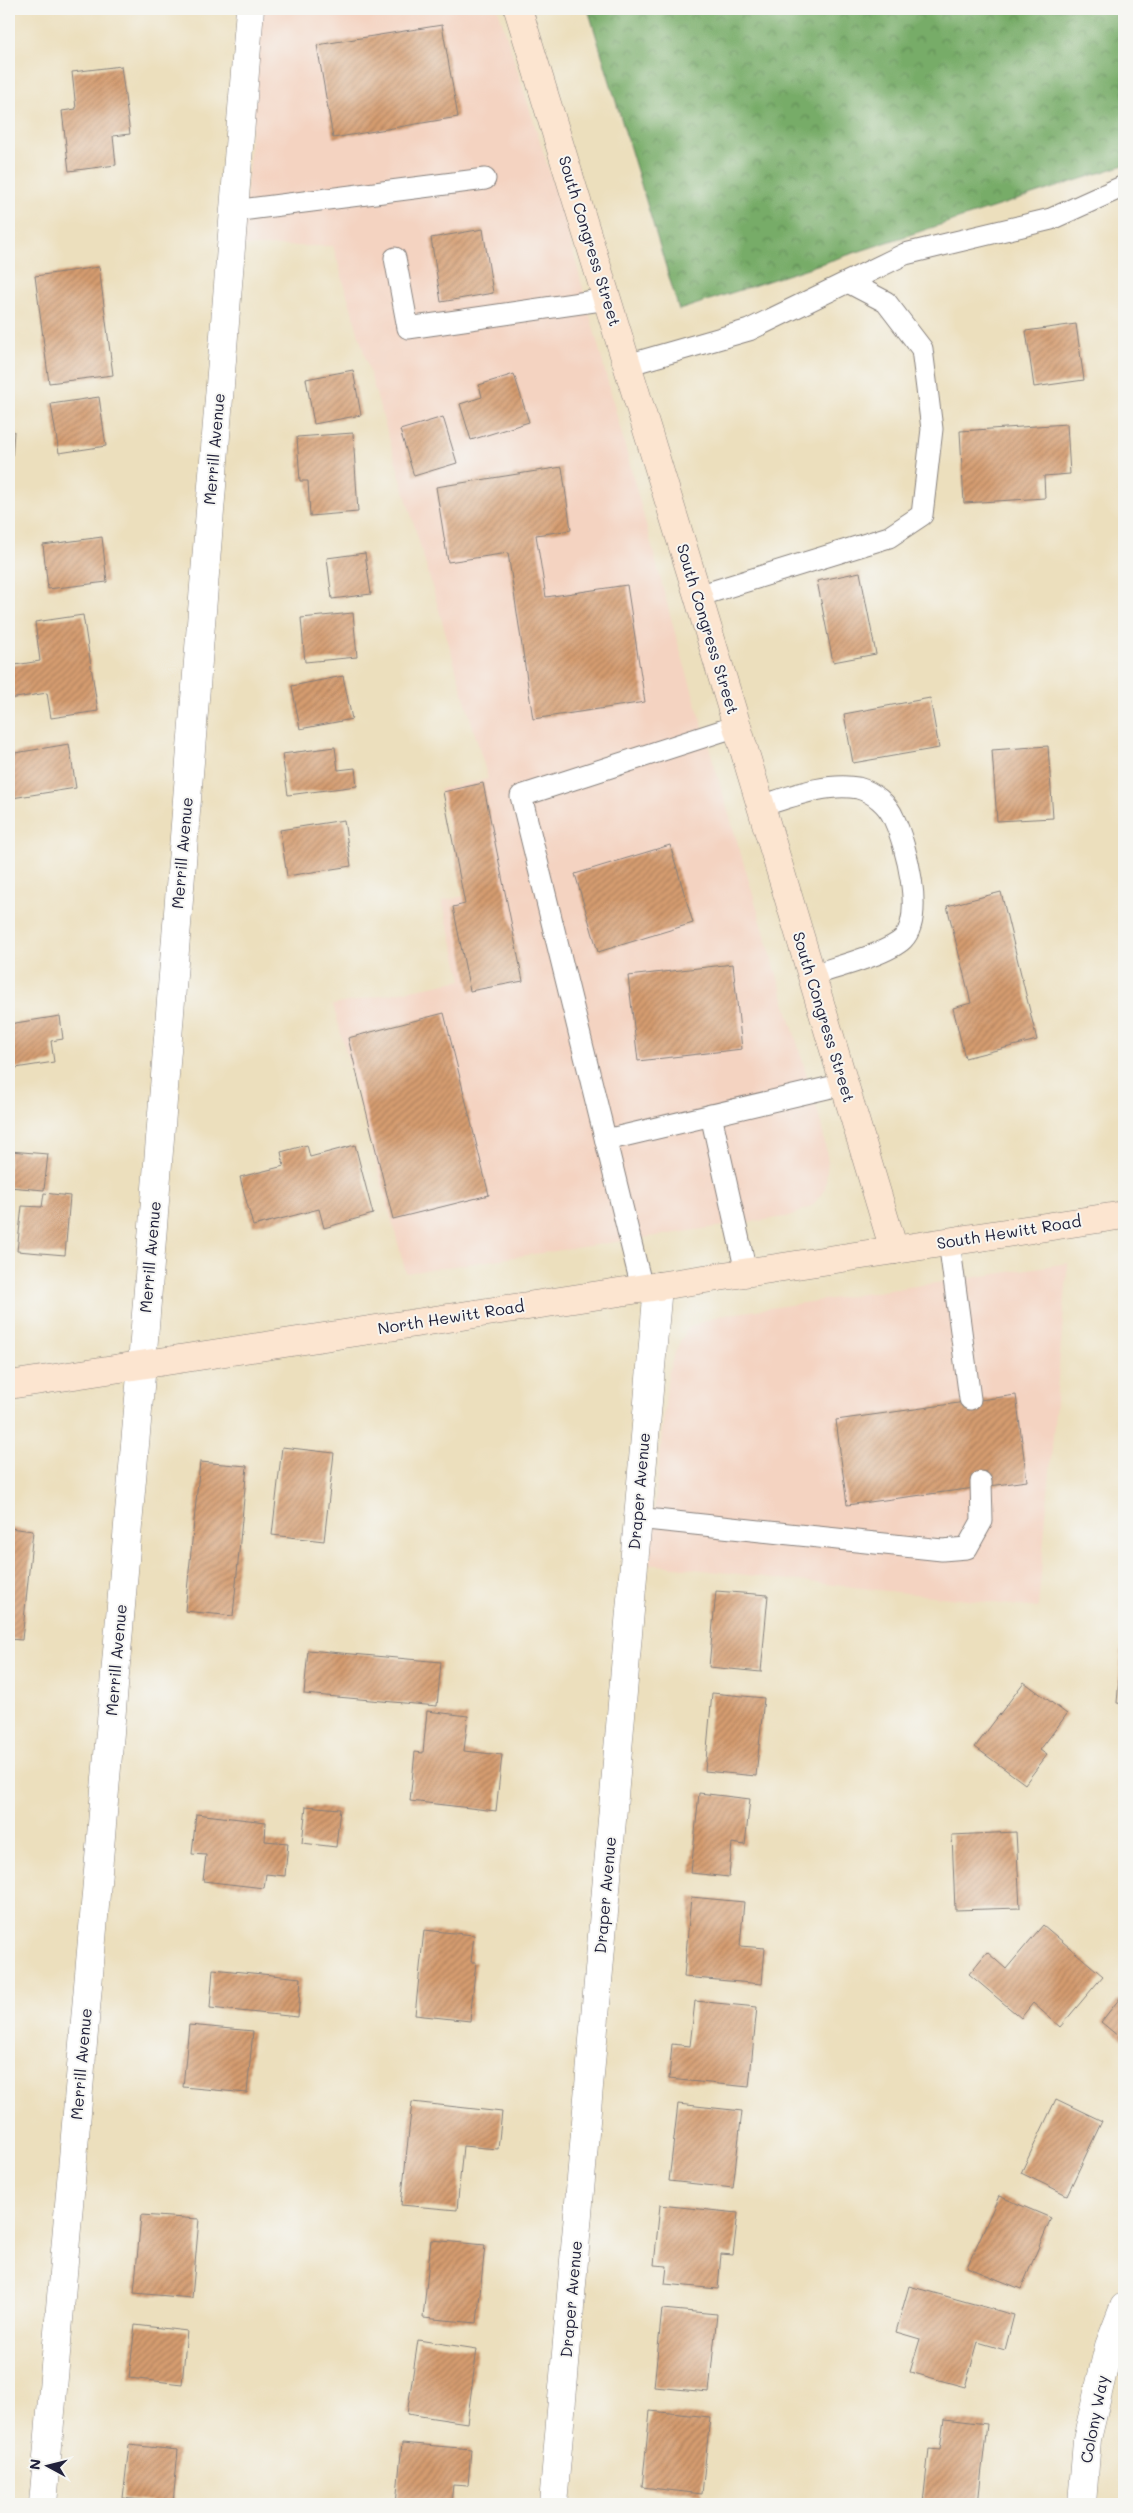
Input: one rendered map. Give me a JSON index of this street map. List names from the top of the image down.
{
  "streets": {
    "street": [
      "South Congress Street",
      "Merrill Avenue",
      "South Hewitt Road",
      "North Hewitt Road",
      "Draper Avenue",
      "Colony Way"
    ]
  },
  "crossings": [
    ["South Congress Street", "South Hewitt Road"],
    ["South Congress Street", "North Hewitt Road"],
    ["Merrill Avenue", "North Hewitt Road"],
    ["South Hewitt Road", "North Hewitt Road"],
    ["North Hewitt Road", "Draper Avenue"]
  ],
  "north": "left"
}
